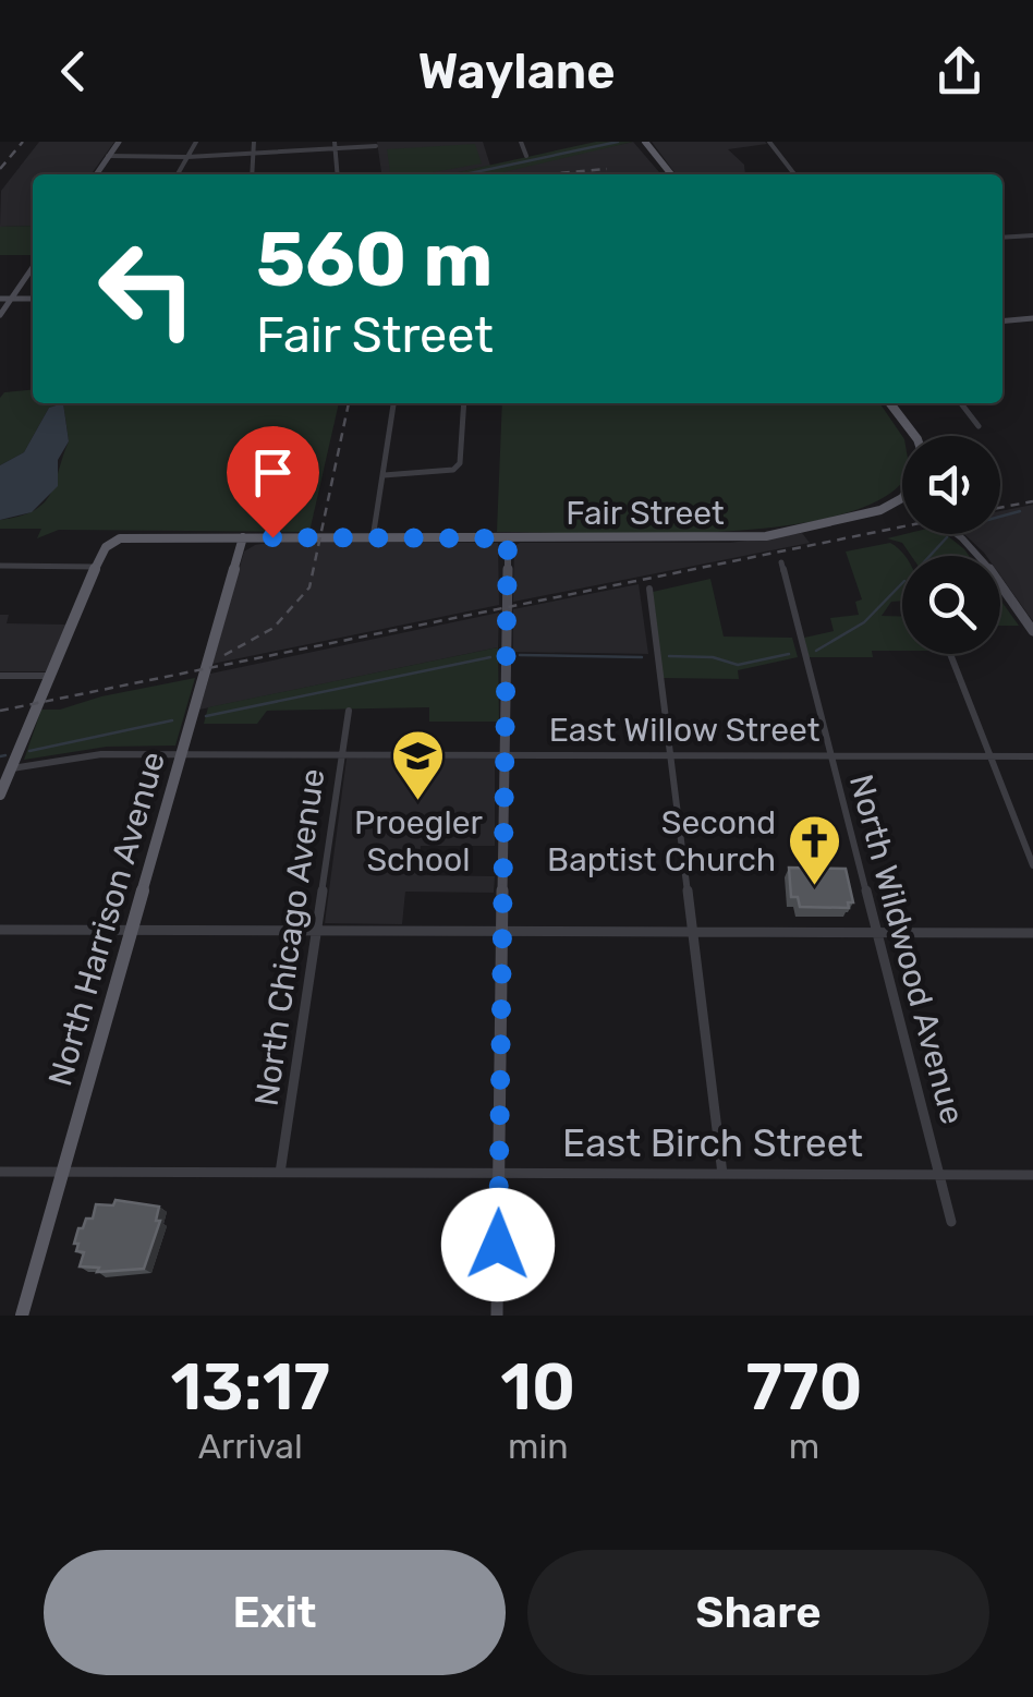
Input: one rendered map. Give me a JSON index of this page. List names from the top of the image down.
{
  "streets": {
    "main road": ["Fair Street", "North Harrison Avenue"],
    "street": [
      "East Willow Street",
      "North Chicago Avenue",
      "North Wildwood Avenue",
      "East Birch Street"
    ]
  },
  "crossings": [
    ["Fair Street", "North Harrison Avenue"],
    ["East Willow Street", "North Harrison Avenue"],
    ["East Willow Street", "North Chicago Avenue"],
    ["East Willow Street", "North Wildwood Avenue"],
    ["North Harrison Avenue", "East Birch Street"],
    ["North Chicago Avenue", "East Birch Street"],
    ["North Wildwood Avenue", "East Birch Street"]
  ],
  "places": {
    "school or university": ["Proegler School"],
    "church": ["Second Baptist Church"]
  },
  "page": {
    "header": "Waylane",
    "turn": ["560 m", "Fair Street"],
    "eta": [
      "13:17",
      "Arrival",
      "10",
      "min",
      "770",
      "m"
    ],
    "buttons": ["Exit", "Share"]
  }
}
